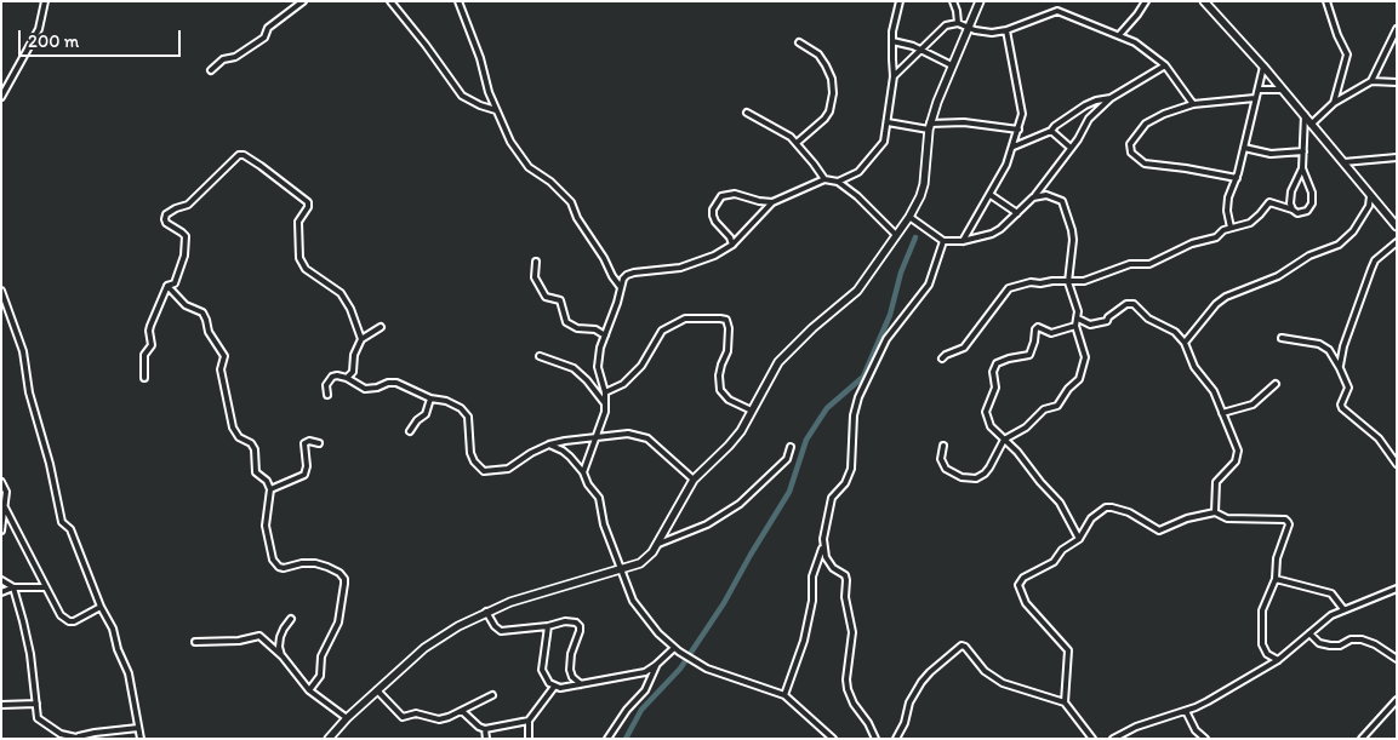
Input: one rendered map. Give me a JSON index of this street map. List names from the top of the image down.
{
  "scale_bar": "200 m"
}
